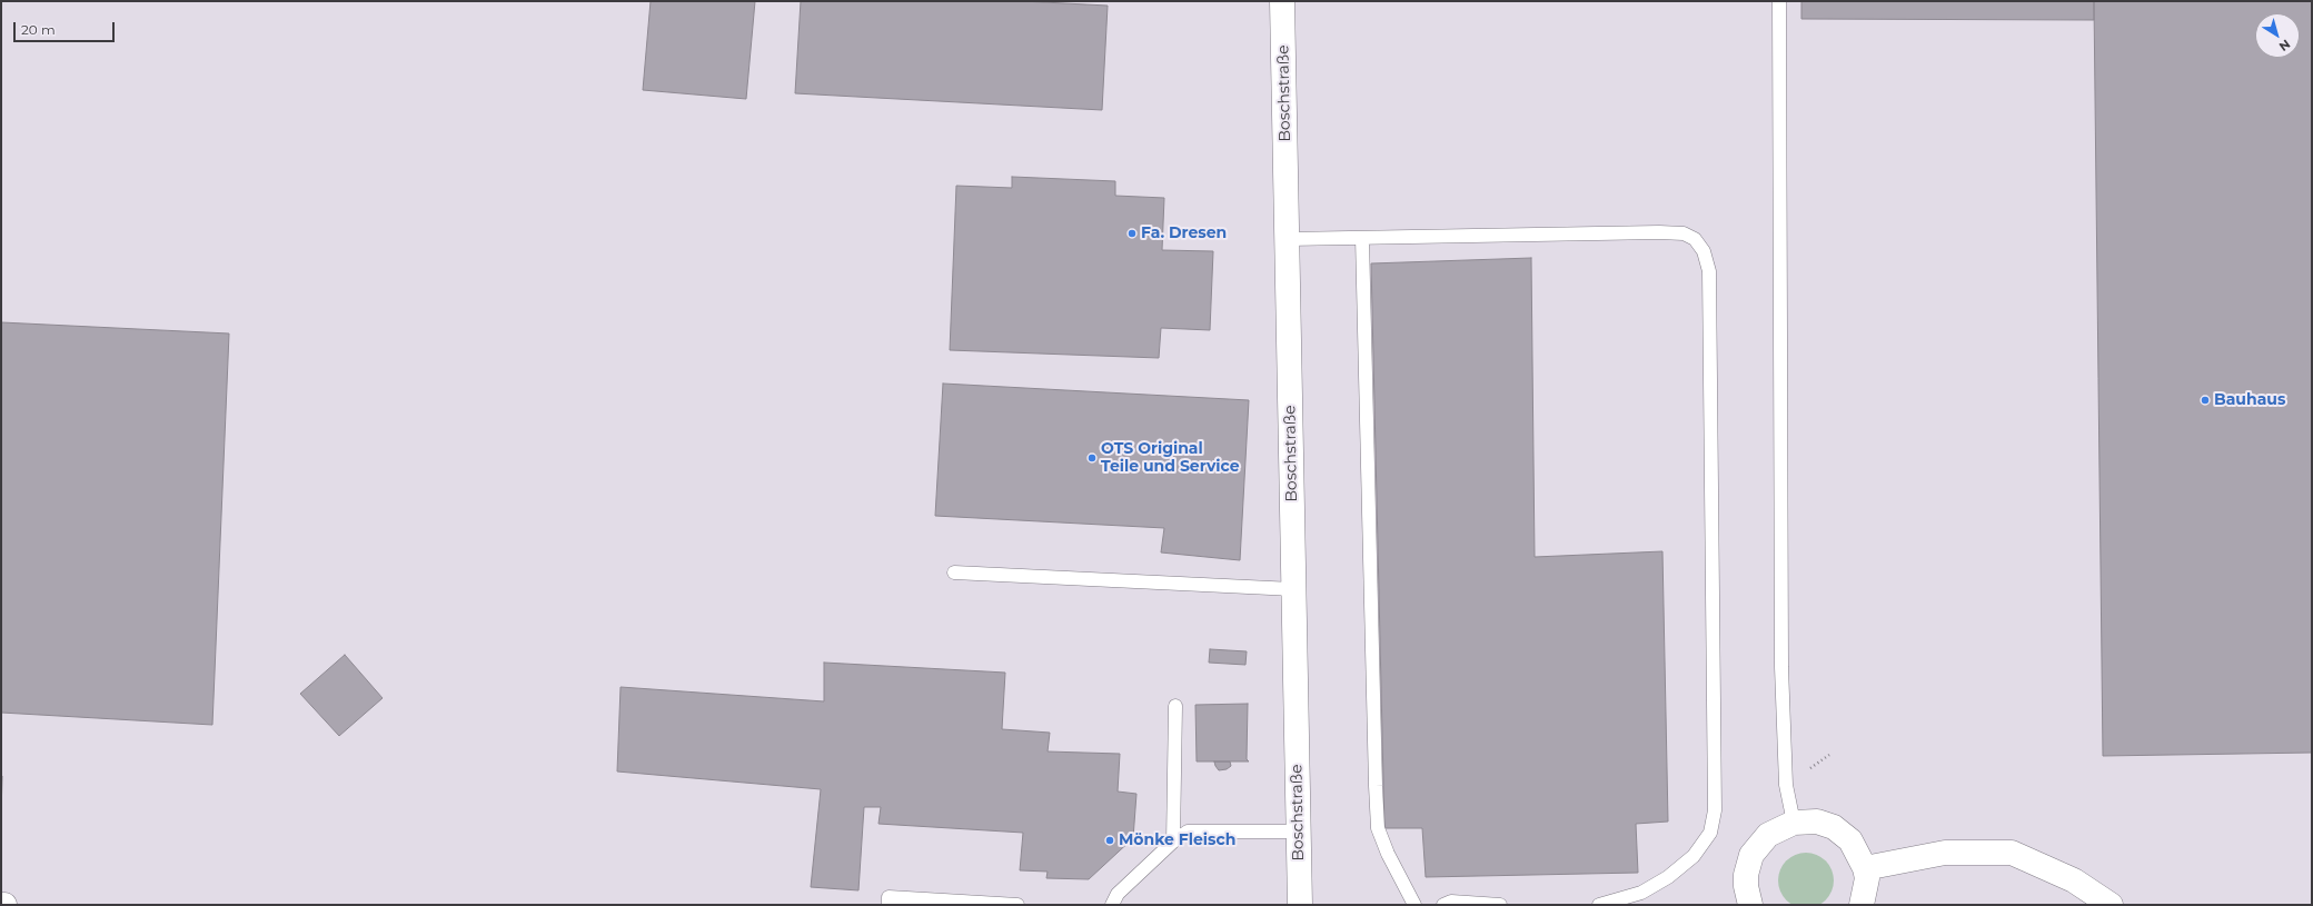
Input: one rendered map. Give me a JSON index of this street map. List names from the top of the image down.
{
  "streets": {
    "street": ["Boschstraße"]
  },
  "places": [
    "Fa. Dresen",
    "Bauhaus",
    "OTS Original Teile und Service",
    "Mönke Fleisch"
  ],
  "scale_bar": "20 m",
  "north": "bottom right"
}
